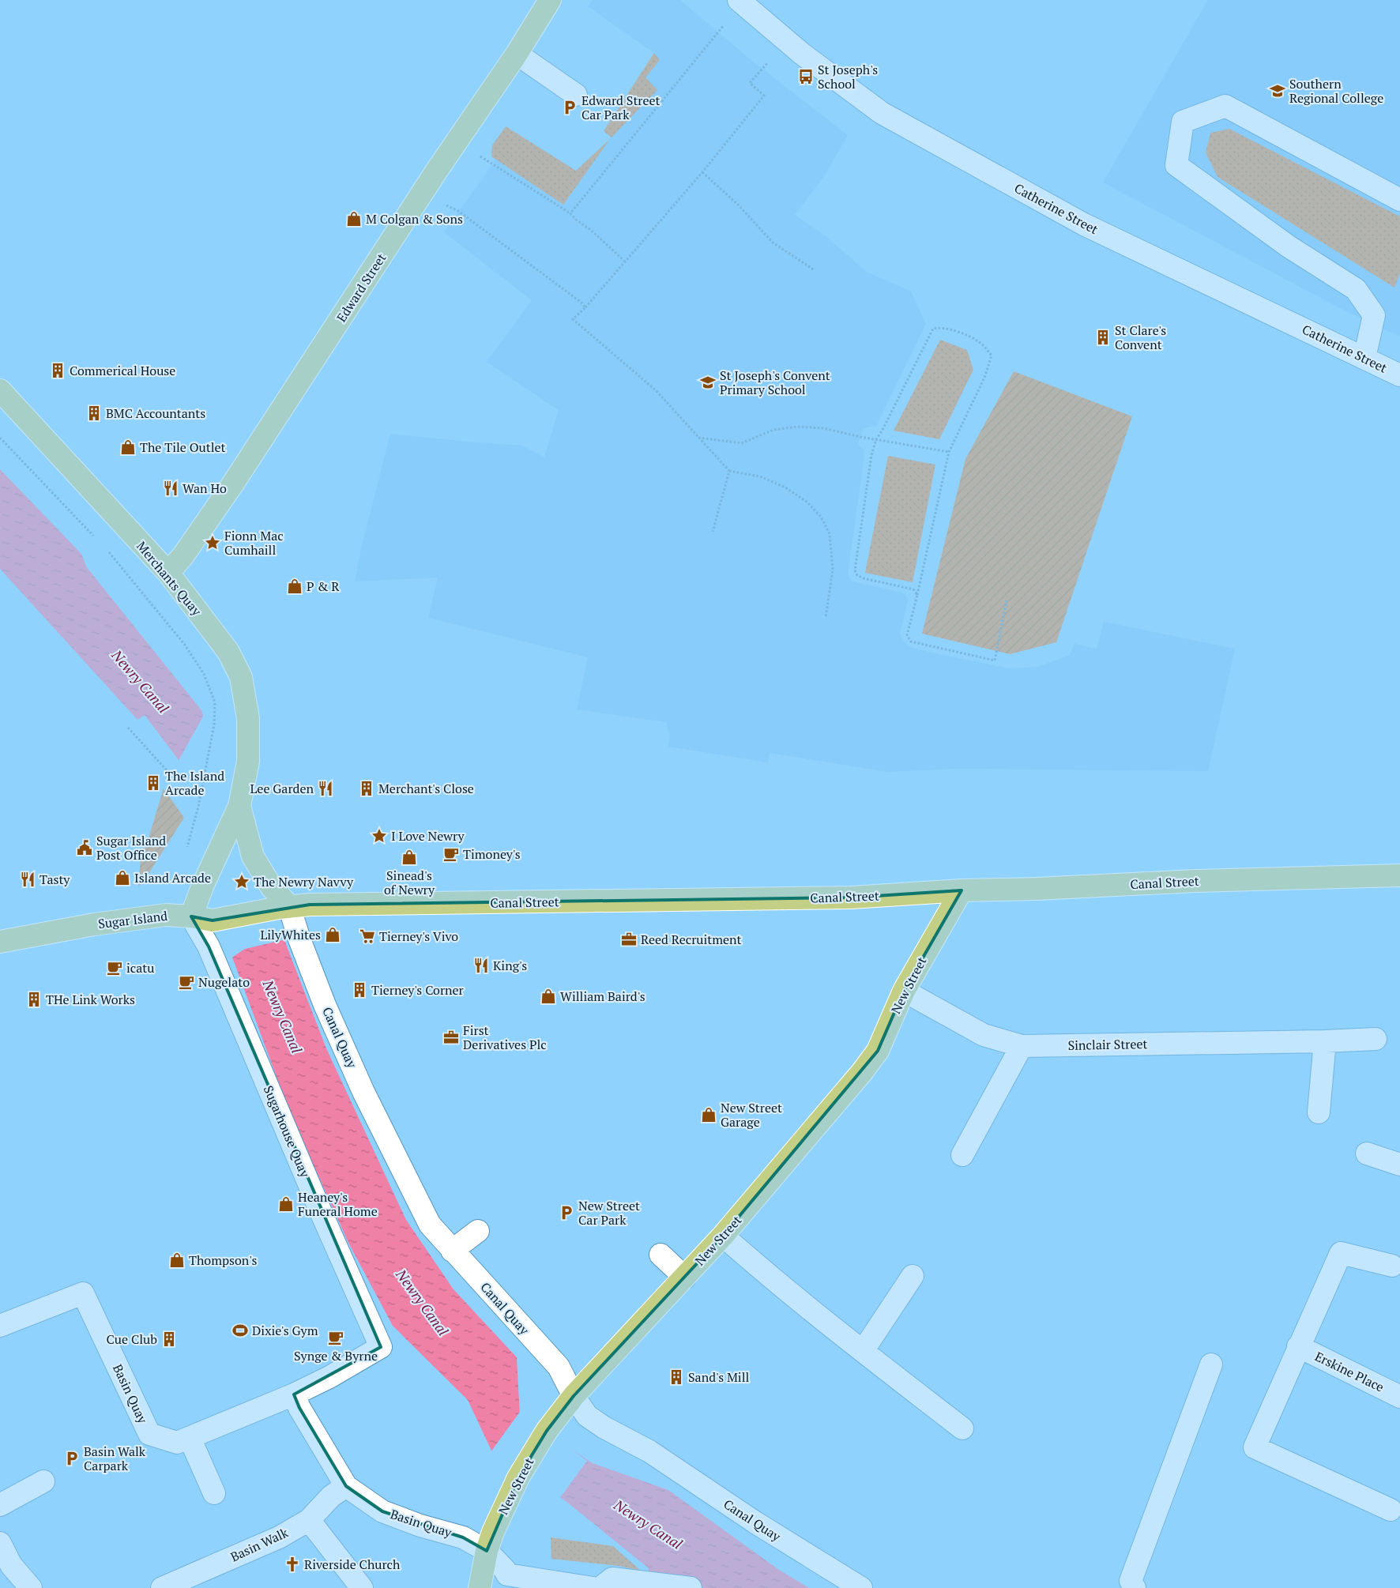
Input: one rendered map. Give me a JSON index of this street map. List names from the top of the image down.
{
  "streets": {
    "main road": [
      "Edward Street",
      "Merchants Quay",
      "Canal Street",
      "Sugar Island",
      "New Street"
    ],
    "street": [
      "Catherine Street",
      "Canal Quay",
      "Sinclair Street",
      "Sugarhouse Quay",
      "Erskine Place",
      "Basin Quay",
      "Basin Walk"
    ]
  },
  "crossings": [
    ["Edward Street", "Merchants Quay"],
    ["Merchants Quay", "Canal Street"],
    ["Merchants Quay", "Sugar Island"],
    ["Merchants Quay", "Canal Quay"],
    ["Merchants Quay", "Sugarhouse Quay"],
    ["Canal Street", "Sugar Island"],
    ["Canal Street", "New Street"],
    ["Canal Street", "Canal Quay"],
    ["Sugar Island", "Canal Quay"],
    ["Sugar Island", "Sugarhouse Quay"],
    ["New Street", "Canal Quay"],
    ["New Street", "Sinclair Street"],
    ["New Street", "Basin Quay"],
    ["Sugarhouse Quay", "Basin Quay"],
    ["Basin Quay", "Basin Walk"]
  ],
  "water": ["Newry Canal"],
  "places": {
    "bus stop": ["St Joseph's School"],
    "school or university": ["Southern Regional College", "St Joseph's Convent Primary School"],
    "parking": ["Edward Street Car Park", "New Street Car Park", "Basin Walk Carpark"],
    "shop": [
      "M Colgan & Sons",
      "The Tile Outlet",
      "P & R",
      "Sinead's of Newry",
      "Island Arcade",
      "LilyWhites",
      "William Baird's",
      "New Street Garage",
      "Heaney's Funeral Home",
      "Thompson's"
    ],
    "building": [
      "St Clare's Convent",
      "Commerical House",
      "BMC Accountants",
      "The Island Arcade",
      "Merchant's Close",
      "Tierney's Corner",
      "THe Link Works",
      "Cue Club",
      "Sand's Mill"
    ],
    "restaurant": [
      "Wan Ho",
      "Lee Garden",
      "Tasty",
      "King's"
    ],
    "place": ["Fionn Mac Cumhaill", "I Love Newry", "The Newry Navvy"],
    "public building": ["Sugar Island Post Office"],
    "cafe": [
      "Timoney's",
      "icatu",
      "Nugelato",
      "Synge & Byrne"
    ],
    "supermarket": ["Tierney's Vivo"],
    "office": ["Reed Recruitment", "First Derivatives Plc"],
    "sports": ["Dixie's Gym"],
    "church": ["Riverside Church"]
  }
}
